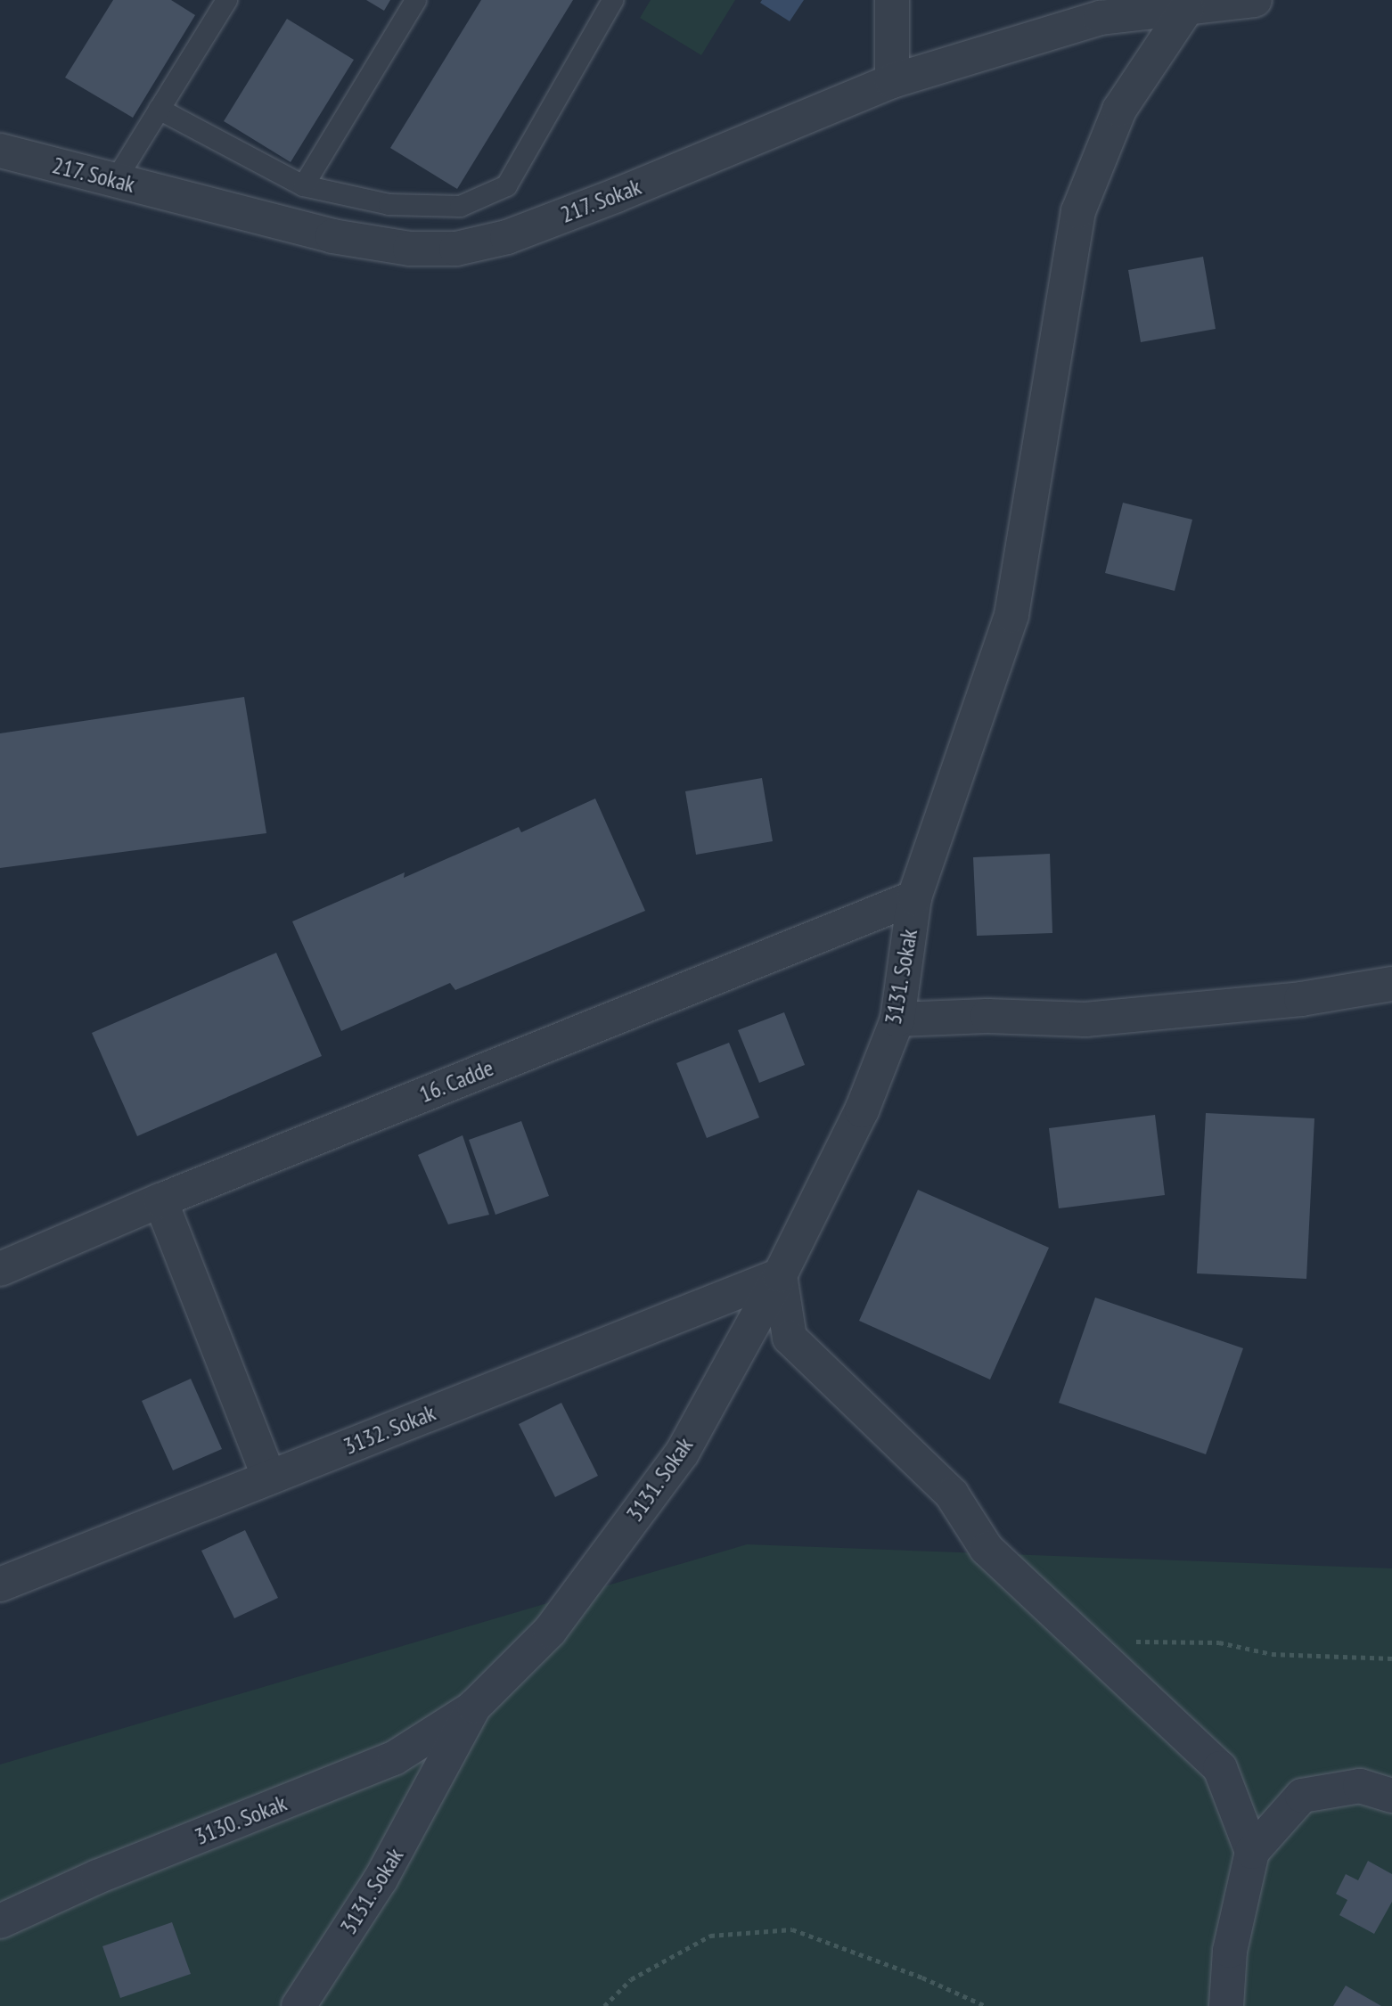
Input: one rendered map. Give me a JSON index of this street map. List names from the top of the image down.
{
  "streets": {
    "street": [
      "217. Sokak",
      "3131. Sokak",
      "16. Cadde",
      "3132. Sokak",
      "3130. Sokak"
    ]
  },
  "crossings": [
    ["217. Sokak", "3131. Sokak"],
    ["3131. Sokak", "16. Cadde"],
    ["3131. Sokak", "3132. Sokak"],
    ["3131. Sokak", "3130. Sokak"]
  ]
}
